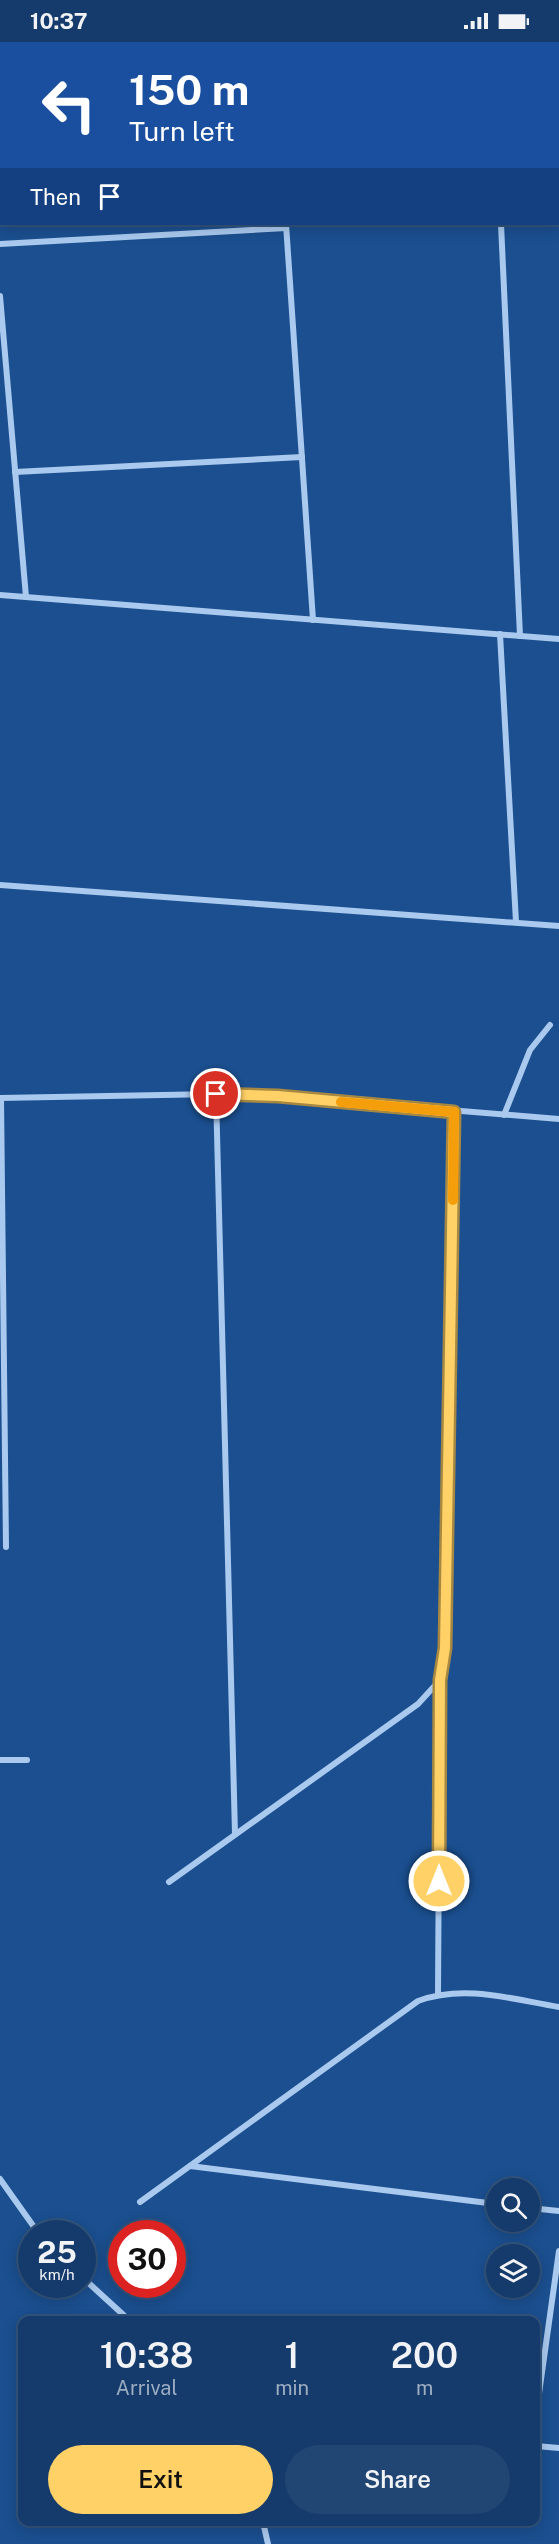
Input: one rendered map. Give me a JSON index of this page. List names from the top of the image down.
{
  "page": {
    "status": "10:37",
    "turn": ["150 m", "Turn left"],
    "then": "Then",
    "speed": "25 km/h",
    "limit": "30",
    "eta": [
      "10:38",
      "Arrival",
      "1",
      "min",
      "200",
      "m"
    ],
    "buttons": ["Exit", "Share"]
  }
}
